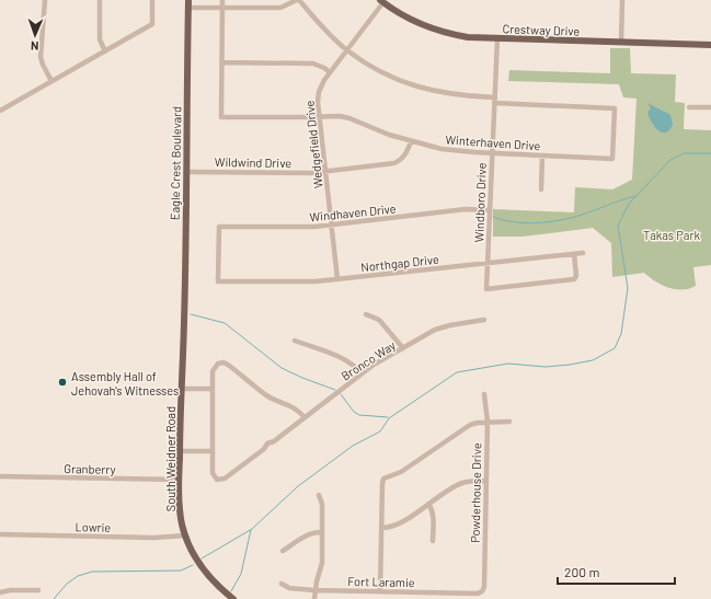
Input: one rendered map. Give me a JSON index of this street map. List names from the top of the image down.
{
  "streets": {
    "main road": ["Crestway Drive", "Eagle Crest Boulevard", "South Weidner Road"],
    "street": [
      "Winterhaven Drive",
      "Wedgefield Drive",
      "Wildwind Drive",
      "Windboro Drive",
      "Windhaven Drive",
      "Northgap Drive",
      "Bronco Way",
      "Granberry",
      "Powderhouse Drive",
      "Lowrie",
      "Fort Laramie"
    ]
  },
  "crossings": [
    ["Crestway Drive", "Wedgefield Drive"],
    ["Crestway Drive", "Windboro Drive"],
    ["Winterhaven Drive", "Wedgefield Drive"],
    ["Winterhaven Drive", "Wildwind Drive"],
    ["Winterhaven Drive", "Windboro Drive"],
    ["Wedgefield Drive", "Wildwind Drive"],
    ["Wedgefield Drive", "Windhaven Drive"],
    ["Wedgefield Drive", "Northgap Drive"],
    ["Wildwind Drive", "Eagle Crest Boulevard"],
    ["Eagle Crest Boulevard", "South Weidner Road"],
    ["Windboro Drive", "Windhaven Drive"],
    ["Windboro Drive", "Northgap Drive"],
    ["Windhaven Drive", "Northgap Drive"],
    ["South Weidner Road", "Granberry"],
    ["South Weidner Road", "Lowrie"],
    ["Powderhouse Drive", "Fort Laramie"]
  ],
  "parks": ["Takas Park"],
  "places": ["Assembly Hall of Jehovah's Witnesses"],
  "scale_bar": "200 m",
  "north": "bottom"
}
